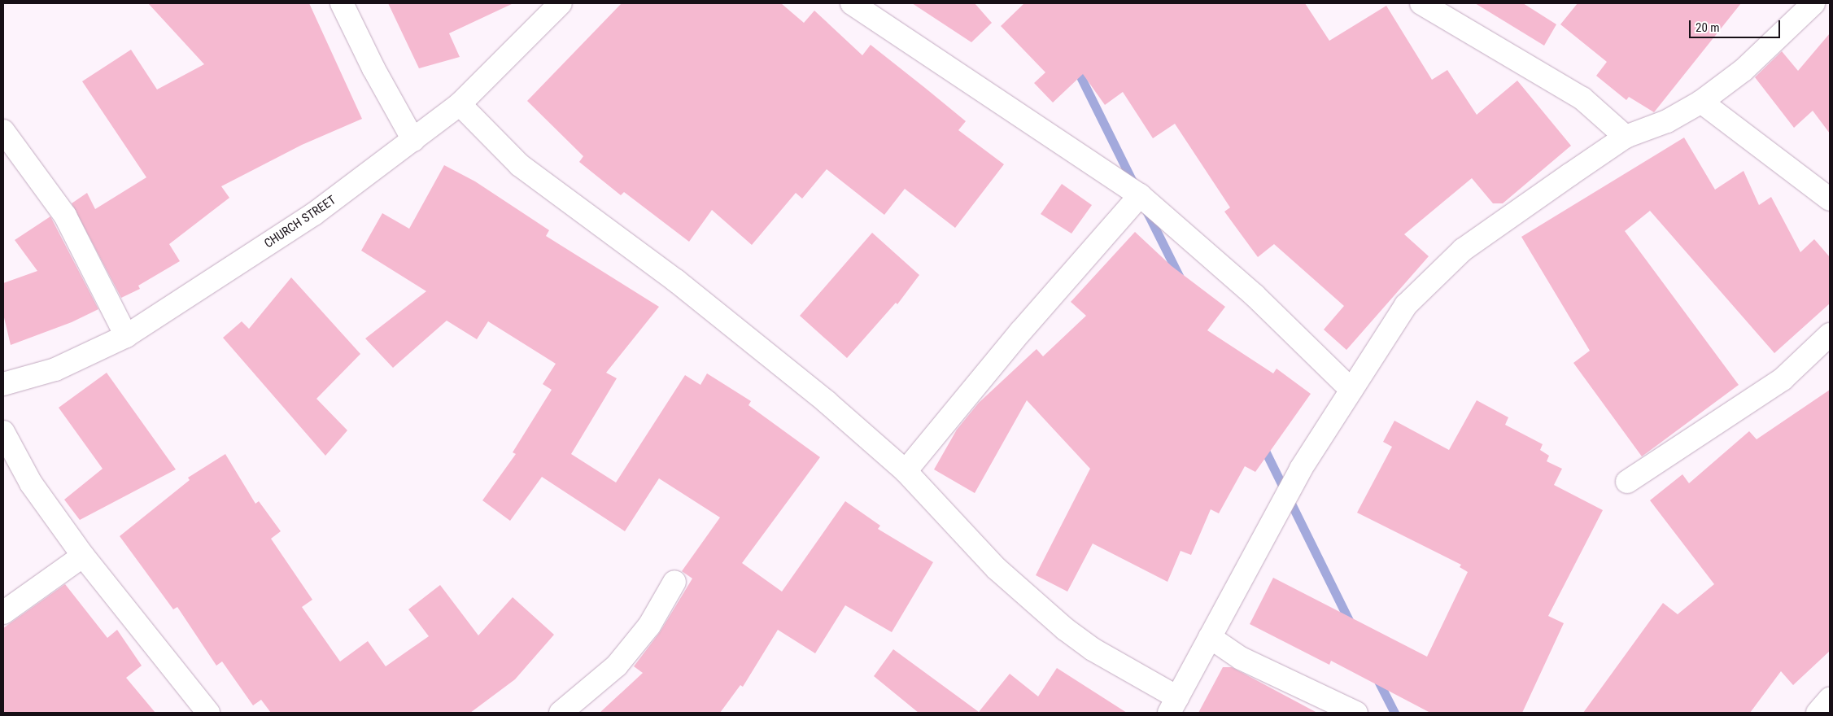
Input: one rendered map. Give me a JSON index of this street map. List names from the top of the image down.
{
  "streets": {
    "street": ["CHURCH STREET"]
  },
  "scale_bar": "20 m"
}
